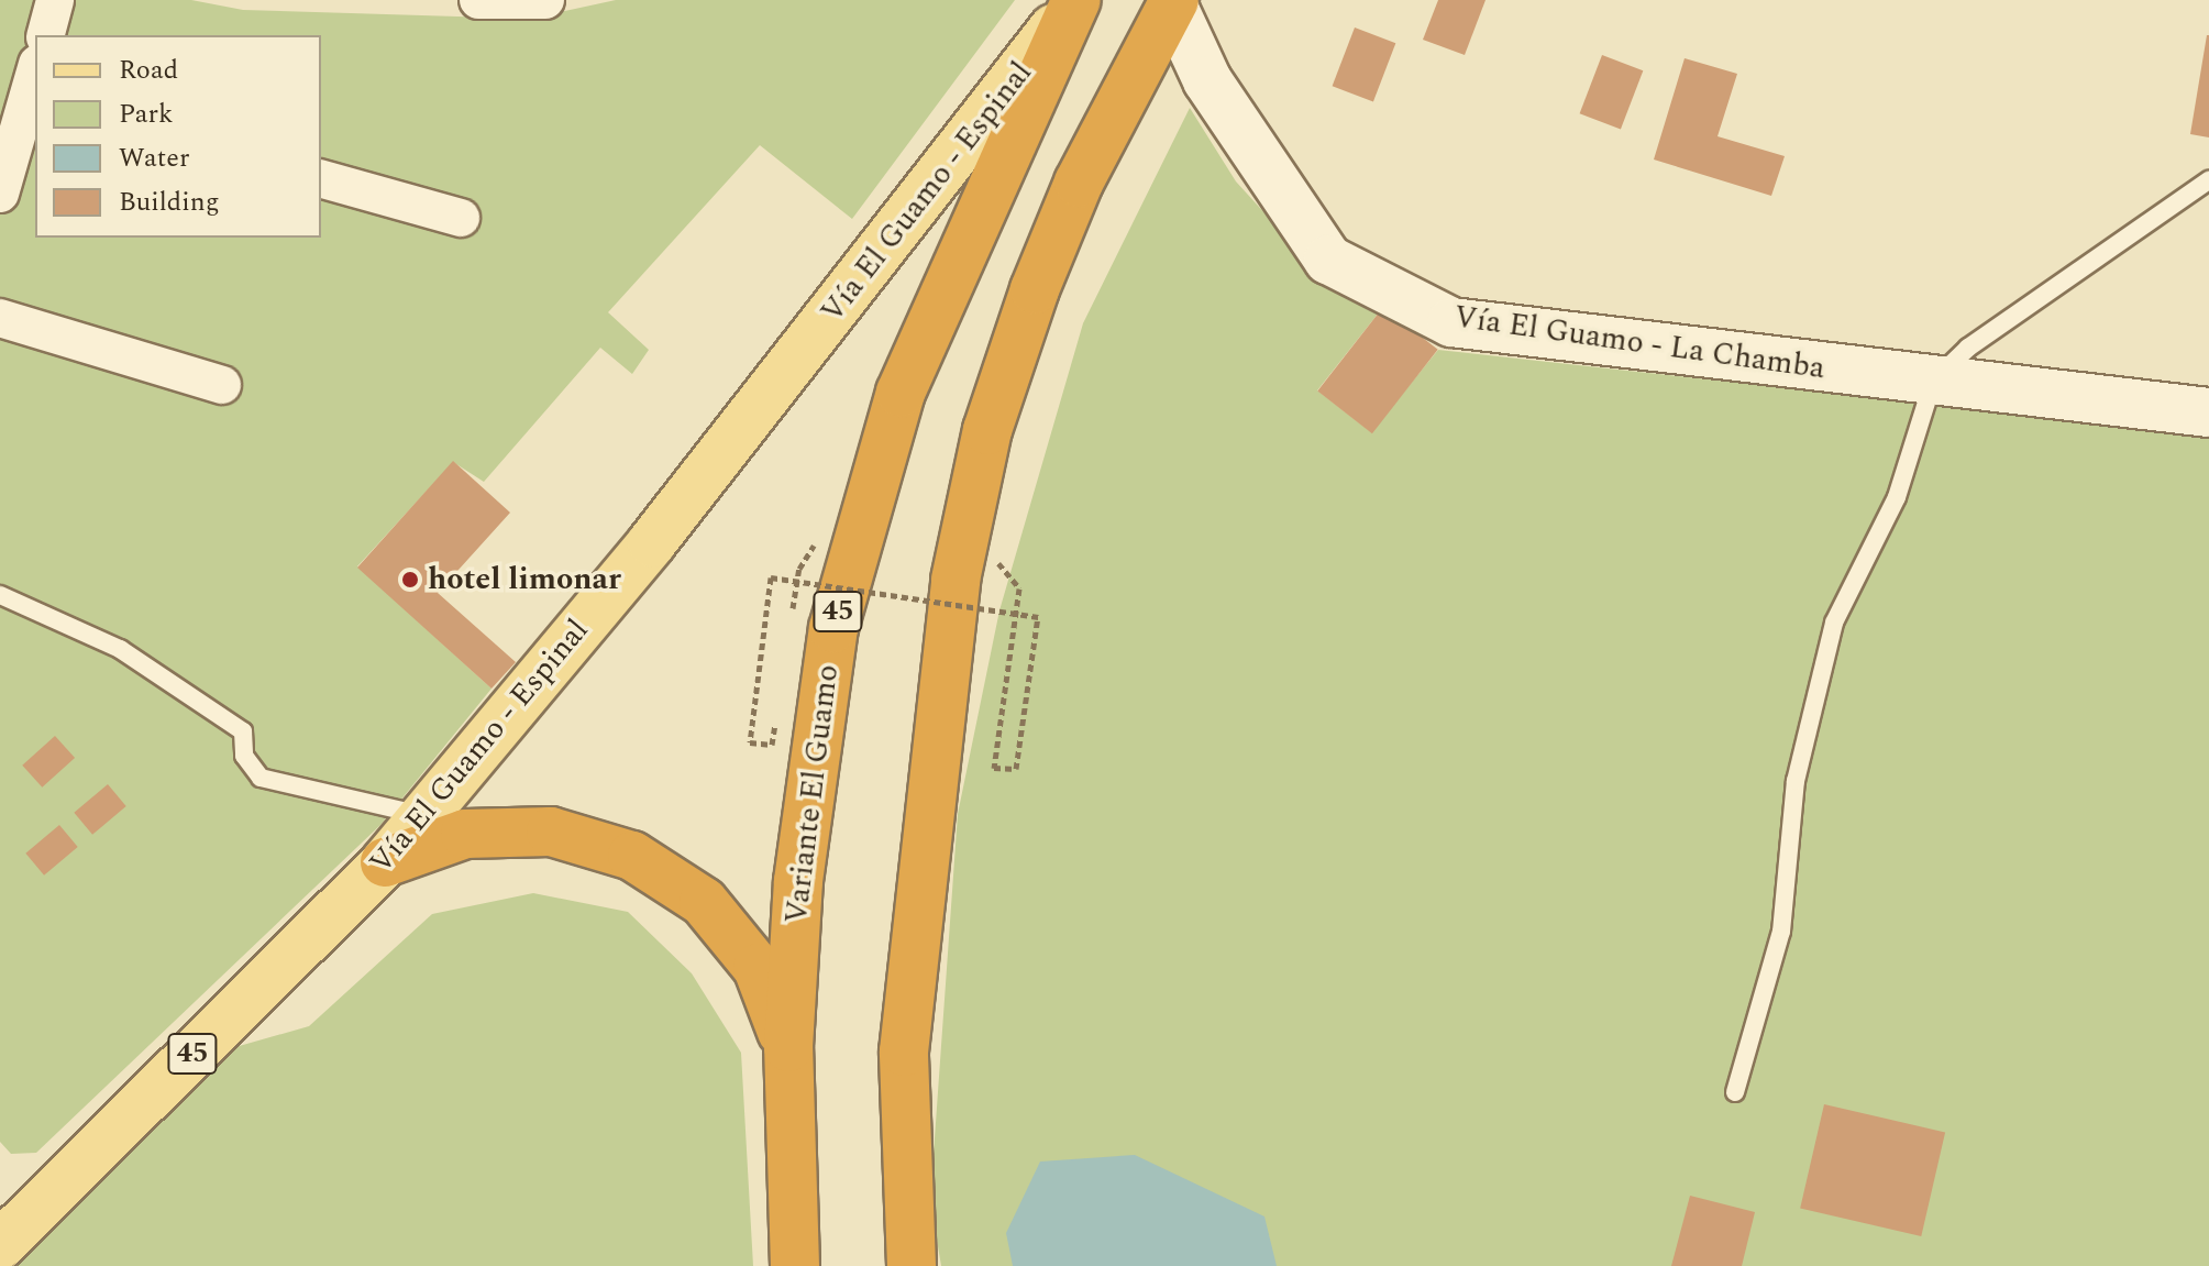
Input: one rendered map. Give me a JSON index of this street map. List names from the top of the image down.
{
  "streets": {
    "highway": ["45", "Variante El Guamo"],
    "main road": ["Vía El Guamo - Espinal"],
    "street": ["Vía El Guamo - La Chamba"]
  },
  "crossings": [
    ["Vía El Guamo - Espinal", "Variante El Guamo"]
  ],
  "places": ["hotel limonar"],
  "legend": [
    "Road",
    "Park",
    "Water",
    "Building"
  ]
}
